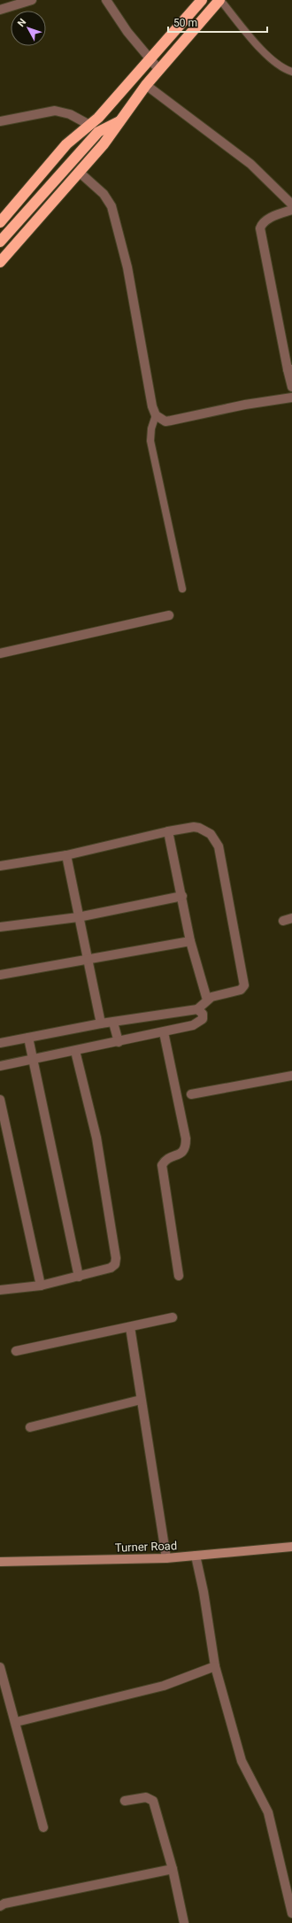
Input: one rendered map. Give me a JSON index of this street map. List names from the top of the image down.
{
  "streets": {
    "main road": ["Turner Road"]
  },
  "scale_bar": "50 m",
  "north": "top left"
}
